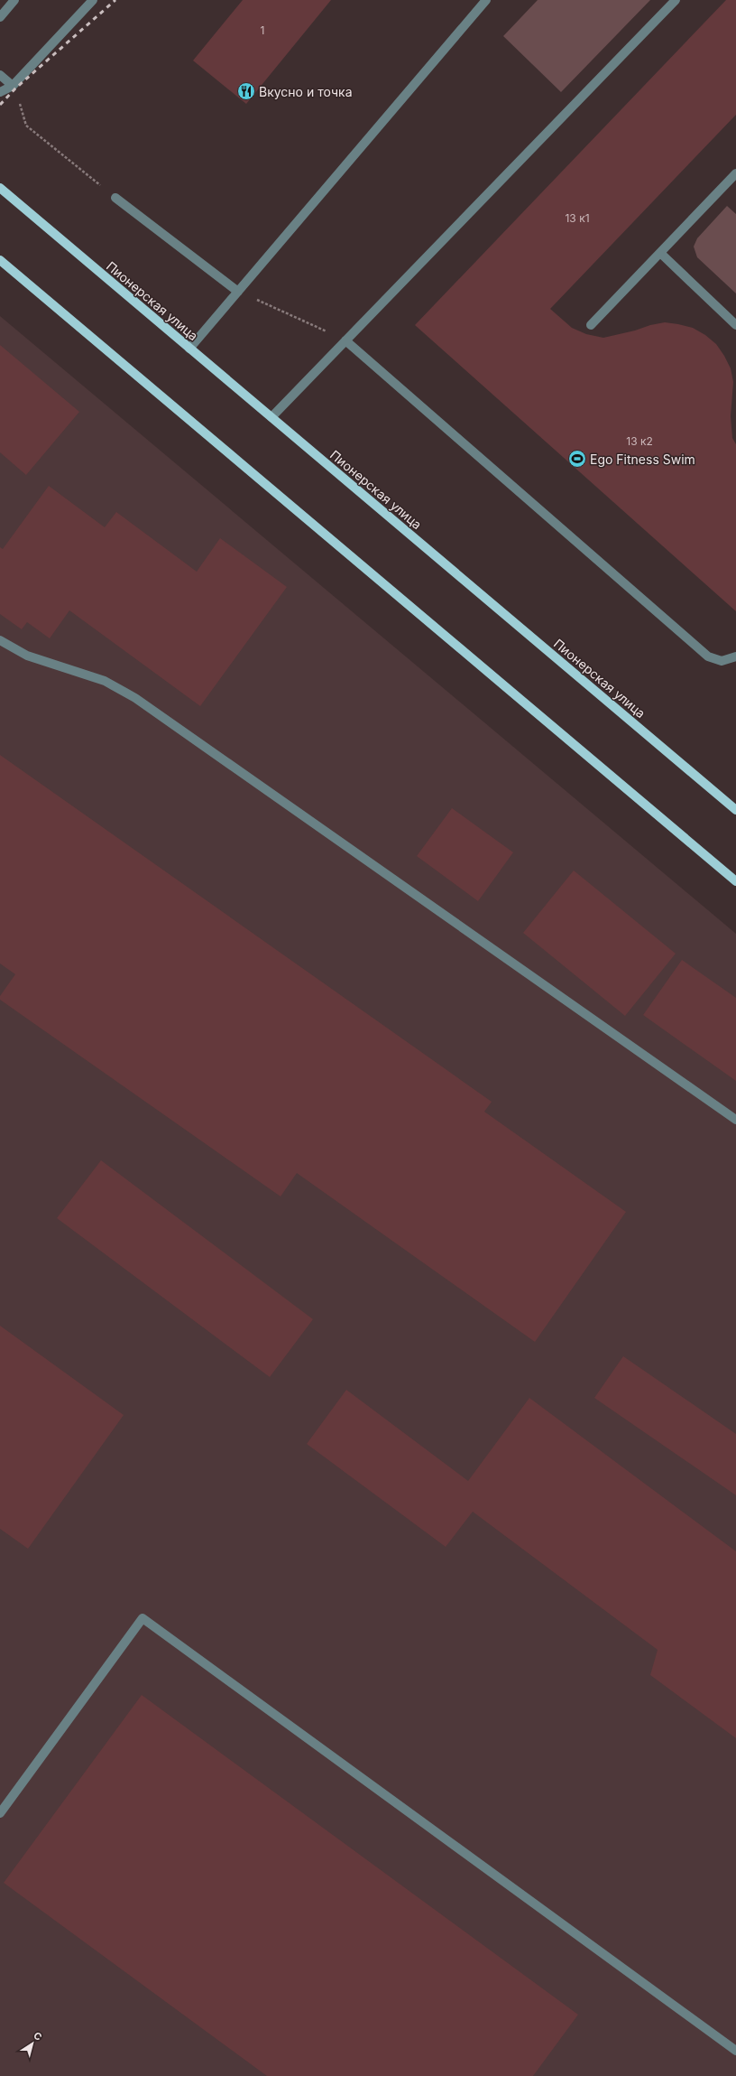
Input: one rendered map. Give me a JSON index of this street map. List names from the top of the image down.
{
  "streets": {
    "main road": ["Пионерская улица"]
  },
  "places": {
    "restaurant": ["Вкусно и точка"],
    "sports": ["Ego Fitness Swim"]
  },
  "house_numbers": ["1", "13 к1", "13 к2"],
  "north": "top right"
}
